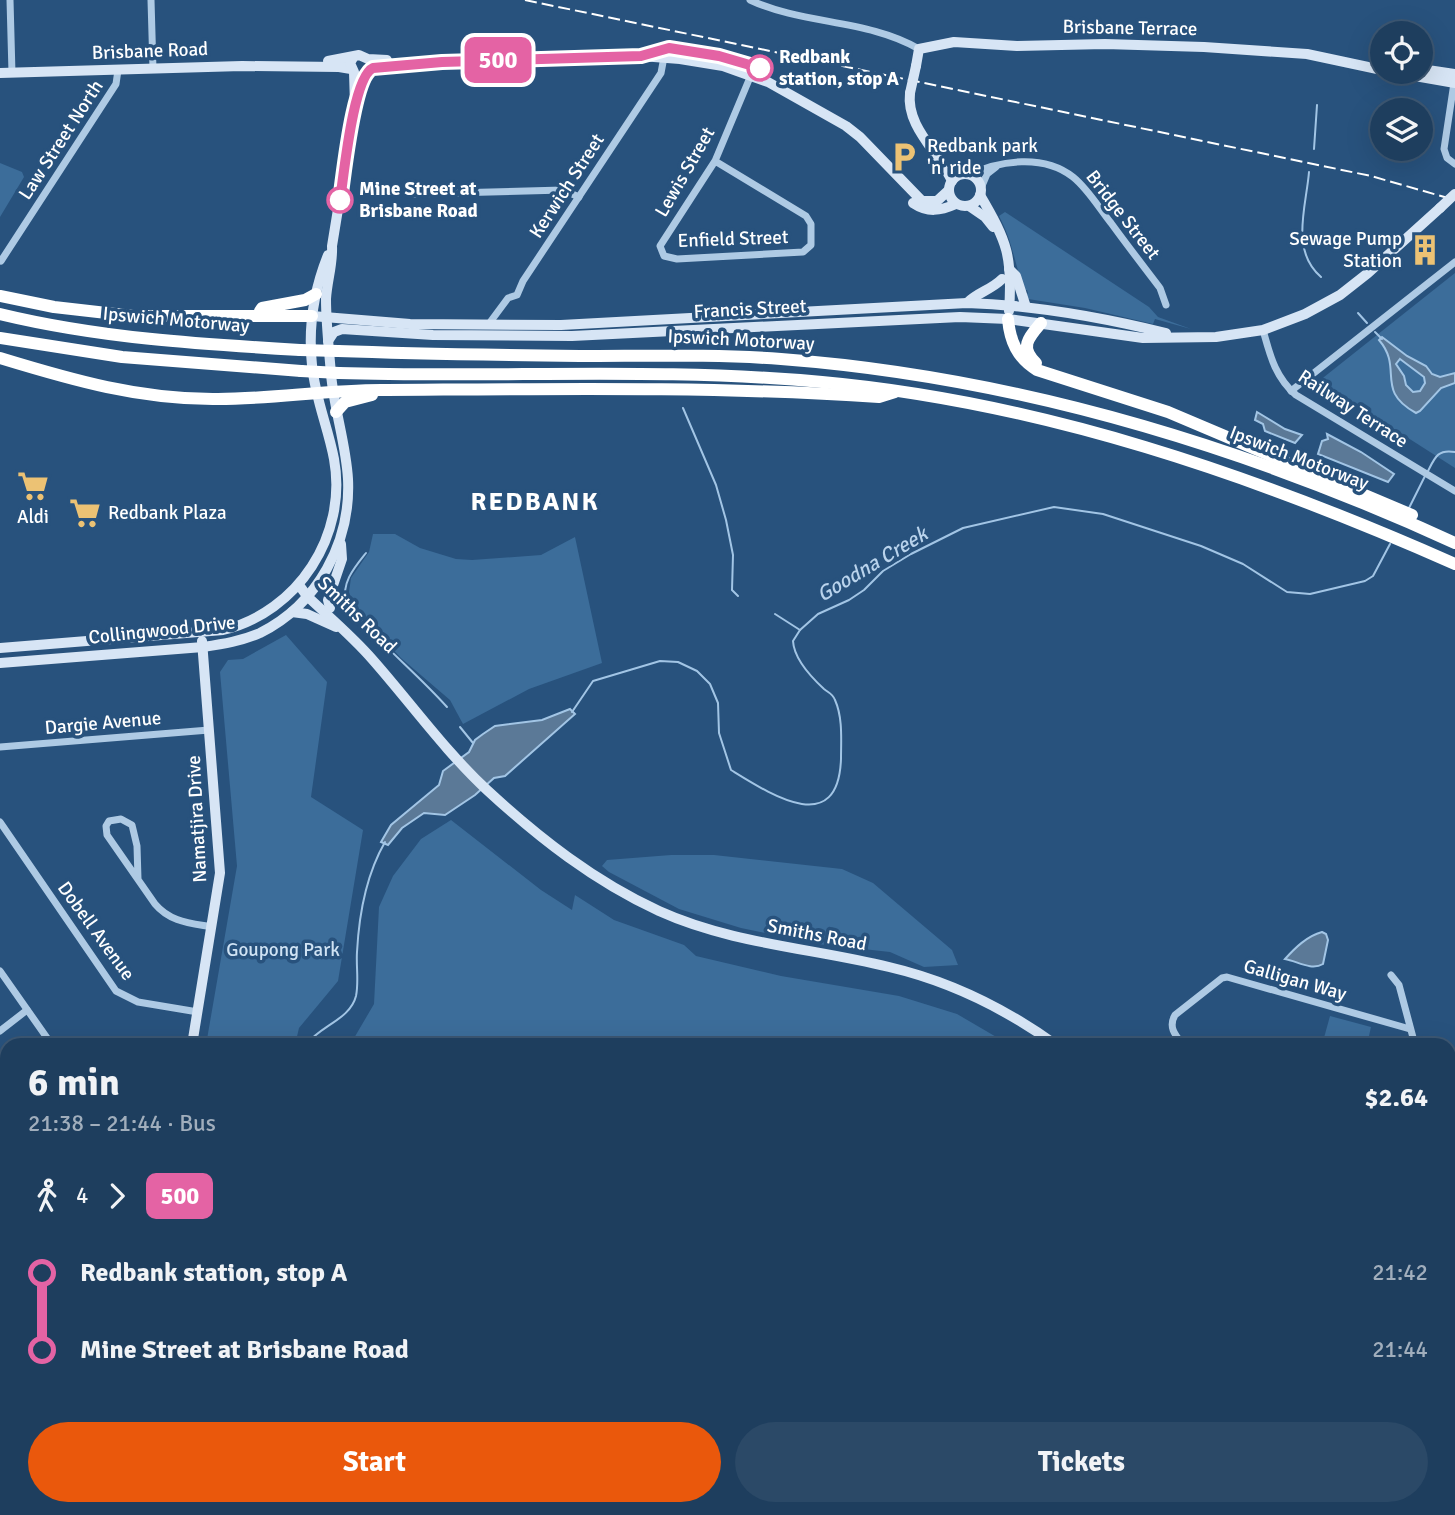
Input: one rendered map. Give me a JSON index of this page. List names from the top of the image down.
{
  "streets": {
    "highway": ["Ipswich Motorway"],
    "main road": [
      "Brisbane Terrace",
      "Brisbane Road",
      "Francis Street",
      "Smiths Road",
      "Collingwood Drive",
      "Namatjira Drive"
    ],
    "street": [
      "Law Street North",
      "Lewis Street",
      "Kerwich Street",
      "Bridge Street",
      "Enfield Street",
      "Railway Terrace",
      "Dargie Avenue",
      "Dobell Avenue",
      "Galligan Way"
    ]
  },
  "crossings": [
    ["Brisbane Road", "Law Street North"],
    ["Brisbane Road", "Lewis Street"],
    ["Brisbane Road", "Kerwich Street"],
    ["Brisbane Road", "Bridge Street"],
    ["Lewis Street", "Enfield Street"],
    ["Kerwich Street", "Francis Street"],
    ["Francis Street", "Railway Terrace"],
    ["Francis Street", "Collingwood Drive"],
    ["Smiths Road", "Collingwood Drive"],
    ["Collingwood Drive", "Namatjira Drive"],
    ["Dargie Avenue", "Namatjira Drive"],
    ["Namatjira Drive", "Dobell Avenue"]
  ],
  "districts": ["REDBANK"],
  "water": ["Goodna Creek"],
  "parks": ["Goupong Park"],
  "places": {
    "other": ["Redbank station, stop A", "Mine Street at Brisbane Road"],
    "parking": ["Redbank park 'n' ride"],
    "building": ["Sewage Pump Station"],
    "supermarket": ["Aldi", "Redbank Plaza"]
  },
  "lines": ["bus line 500"],
  "page": {
    "on_map": "500",
    "heading": ["6 min", "21:38 – 21:44 · Bus", "$2.64"],
    "legs": ["4", "500"],
    "list": [
      {
        "name": "Redbank station, stop A",
        "value": "21:42"
      },
      {
        "name": "Mine Street at Brisbane Road",
        "value": "21:44"
      }
    ],
    "buttons": ["Start", "Tickets"]
  }
}
